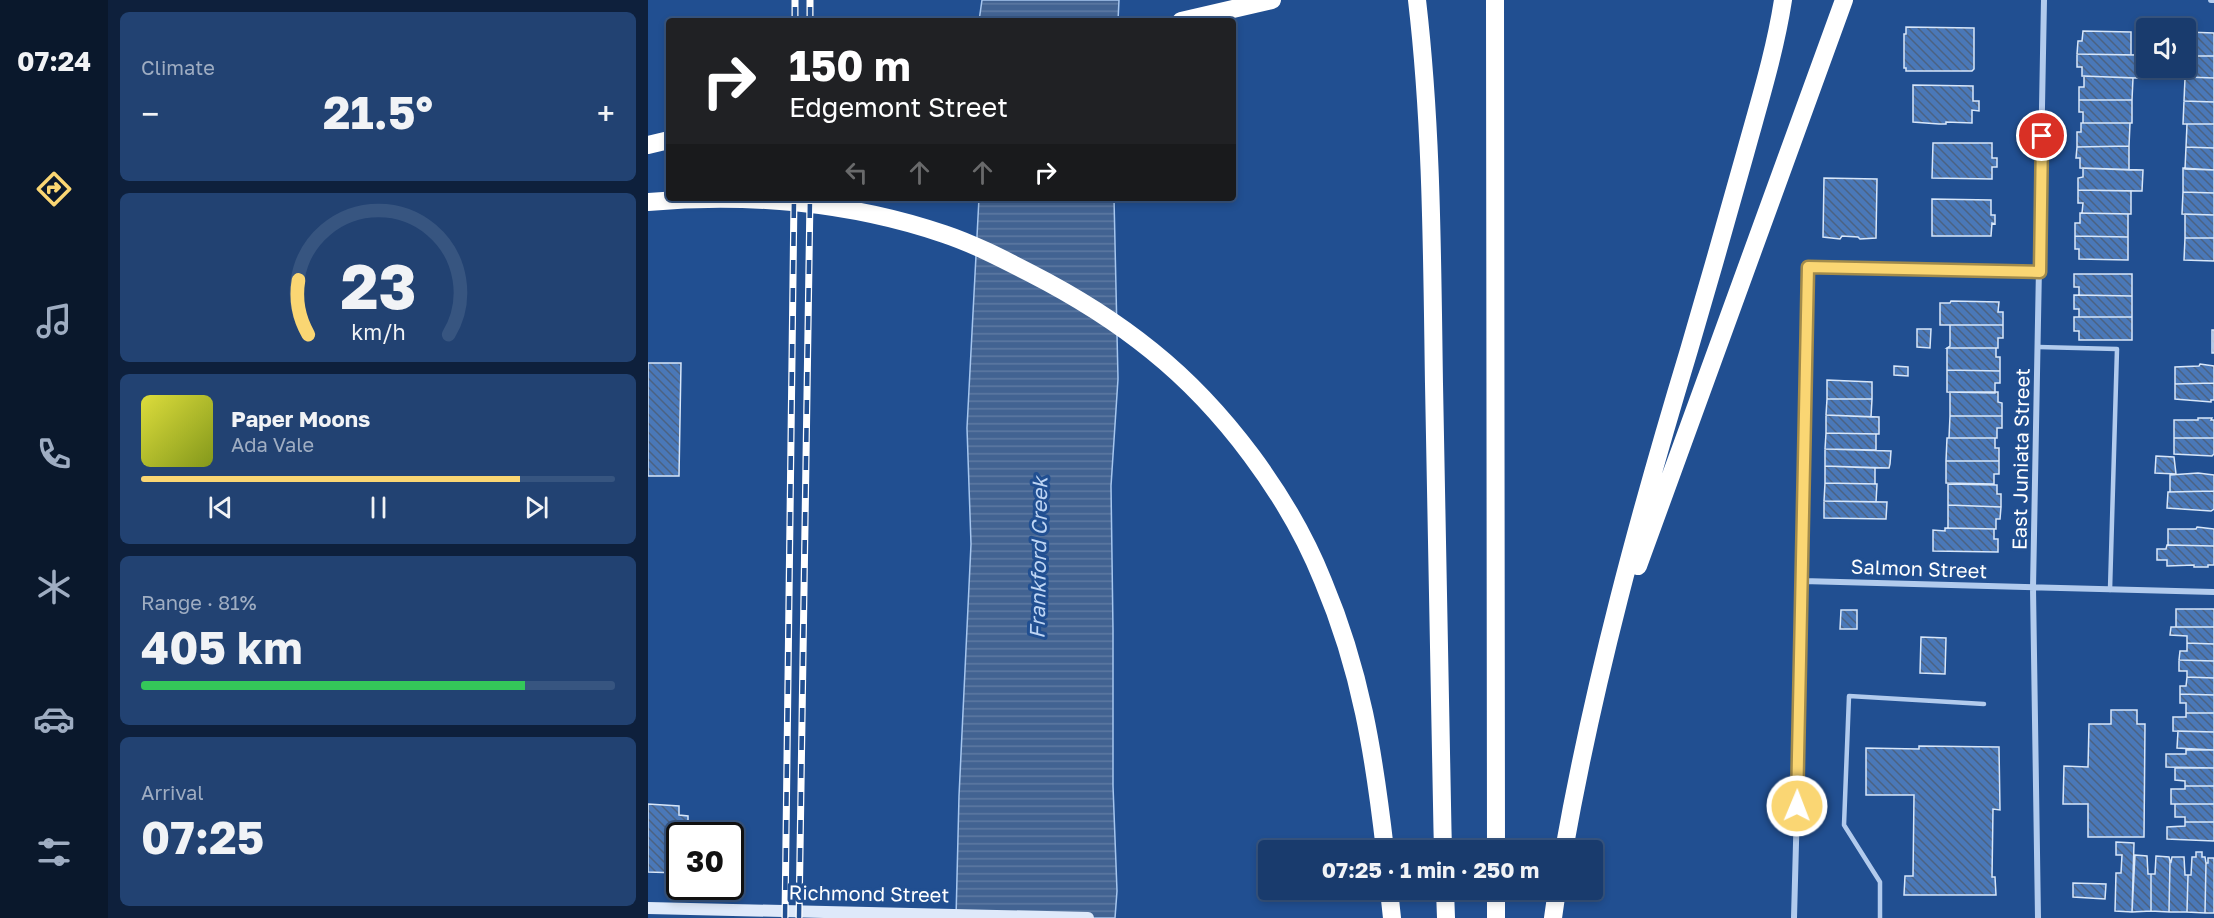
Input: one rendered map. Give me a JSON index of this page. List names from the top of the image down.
{
  "streets": {
    "main road": ["Richmond Street"],
    "street": ["East Juniata Street", "Salmon Street"]
  },
  "crossings": [
    ["East Juniata Street", "Salmon Street"]
  ],
  "water": ["Frankford Creek"],
  "page": {
    "tabs": "07:24",
    "tile": [
      "Climate",
      ["Range · 81%", "405 km"],
      ["Arrival", "07:25"]
    ],
    "turn": ["150 m", "Edgemont Street"],
    "heat": ["−", "21.5°", "+"],
    "song": ["Paper Moons", "Ada Vale"],
    "limit": "30",
    "trip": "07:25 · 1 min · 250 m",
    "gauge": ["23", "km/h"]
  }
}
